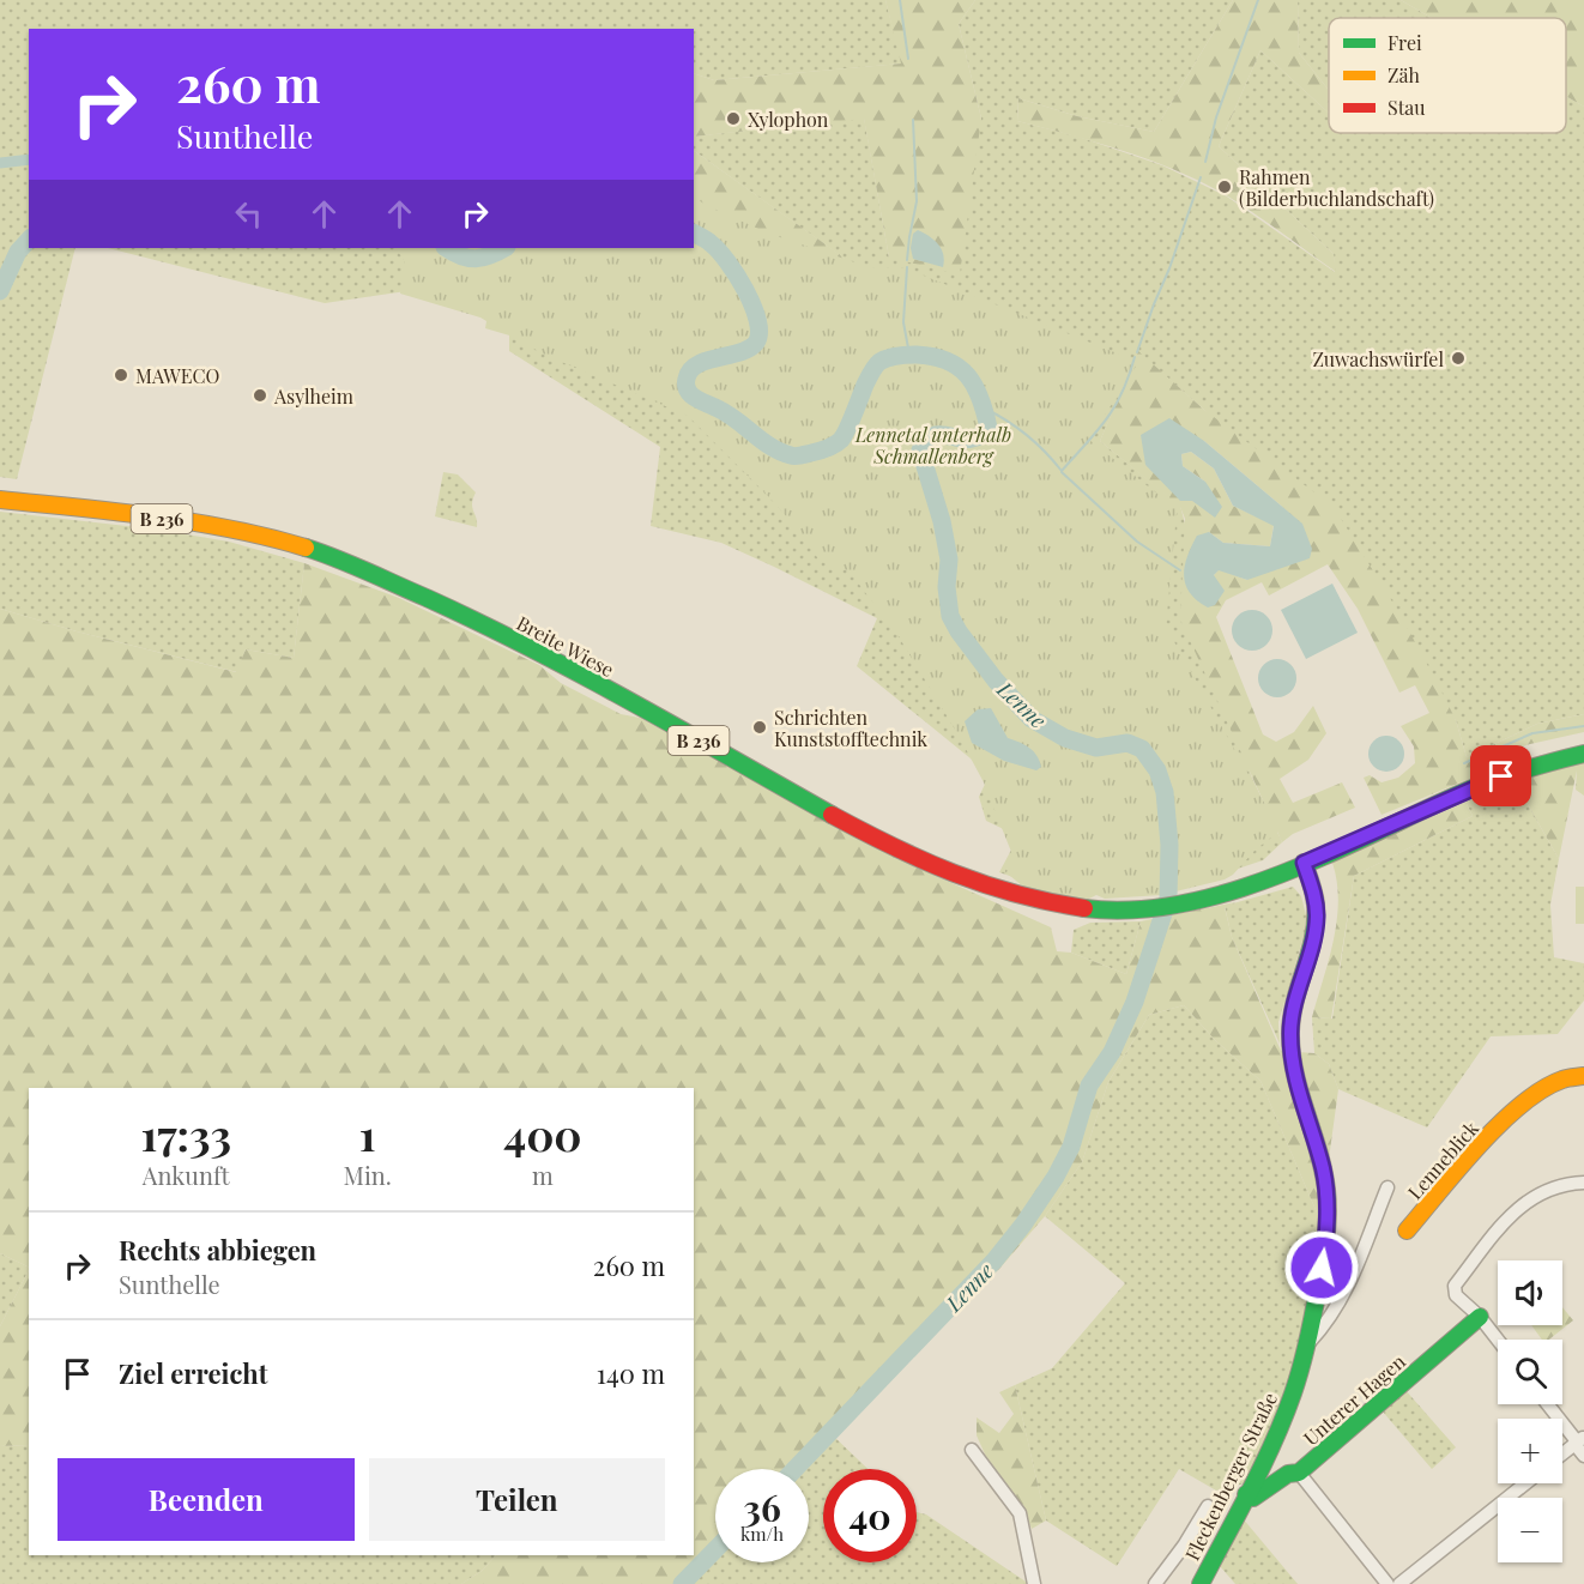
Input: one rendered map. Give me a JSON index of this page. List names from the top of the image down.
{
  "streets": {
    "main road": [
      "B 236",
      "Breite Wiese",
      "Lenneblick",
      "Unterer Hagen",
      "Fleckenberger Straße"
    ]
  },
  "crossings": [
    ["B 236", "Breite Wiese"],
    ["B 236", "Fleckenberger Straße"],
    ["Breite Wiese", "Fleckenberger Straße"],
    ["Unterer Hagen", "Fleckenberger Straße"]
  ],
  "water": ["Lenne"],
  "parks": ["Lennetal unterhalb Schmallenberg"],
  "places": [
    "Xylophon",
    "Rahmen (Bilderbuchlandschaft)",
    "Zuwachswürfel",
    "MAWECO",
    "Asylheim",
    "Schrichten Kunststofftechnik"
  ],
  "legend": ["Frei", "Zäh", "Stau"],
  "page": {
    "turn": ["260 m", "Sunthelle"],
    "eta": [
      "17:33",
      "Ankunft",
      "1",
      "Min.",
      "400",
      "m"
    ],
    "list": [
      {
        "name": "Rechts abbiegen",
        "note": "Sunthelle",
        "value": "260 m"
      },
      {
        "name": "Ziel erreicht",
        "value": "140 m"
      }
    ],
    "map_buttons": ["+", "−"],
    "buttons": ["Beenden", "Teilen"],
    "speed": "36 km/h",
    "limit": "40"
  }
}
